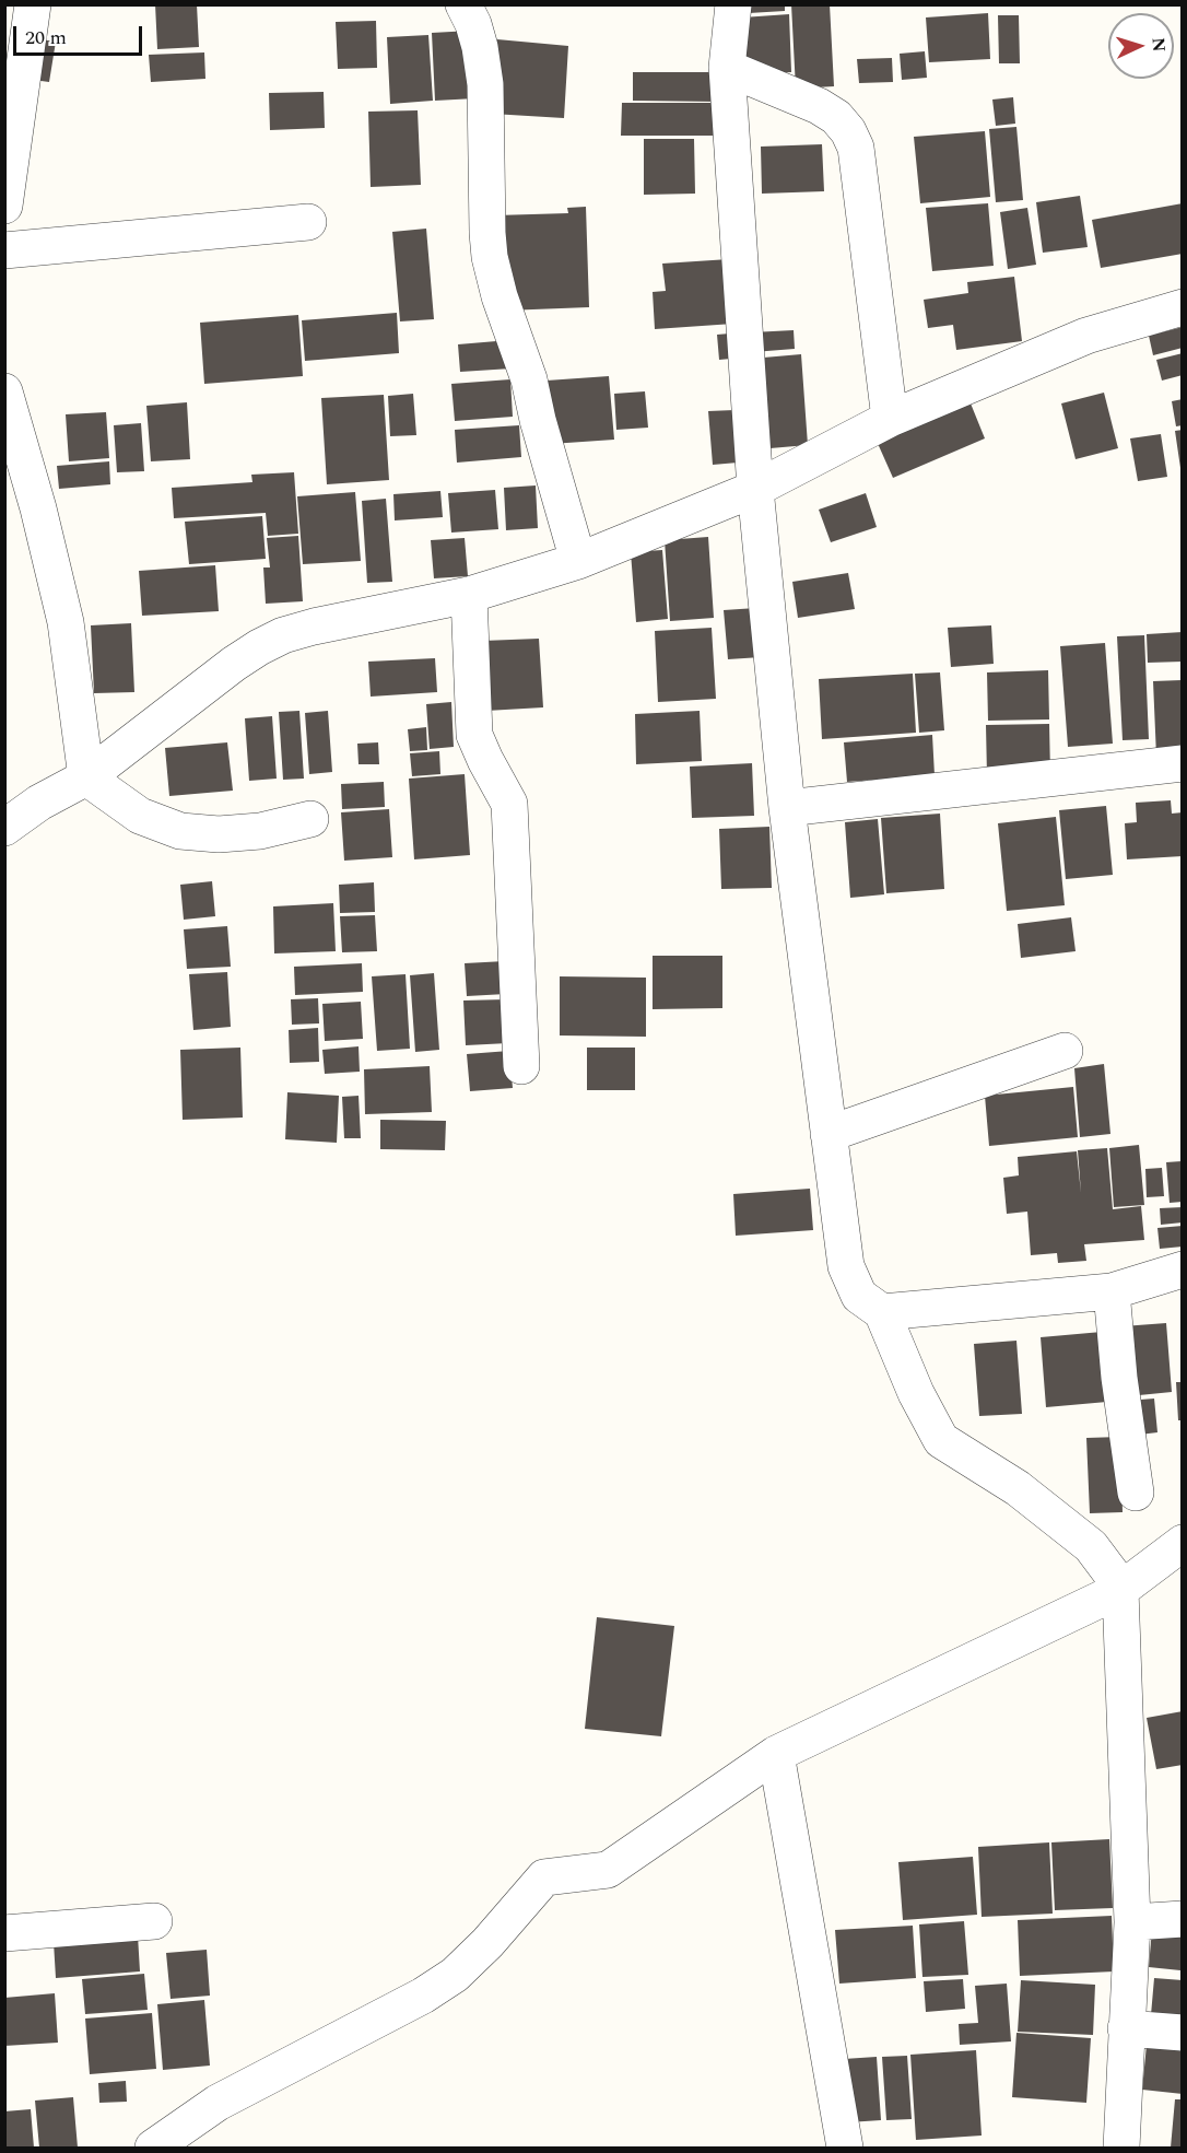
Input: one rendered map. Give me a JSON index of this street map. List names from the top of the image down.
{
  "scale_bar": "20 m",
  "north": "right"
}
